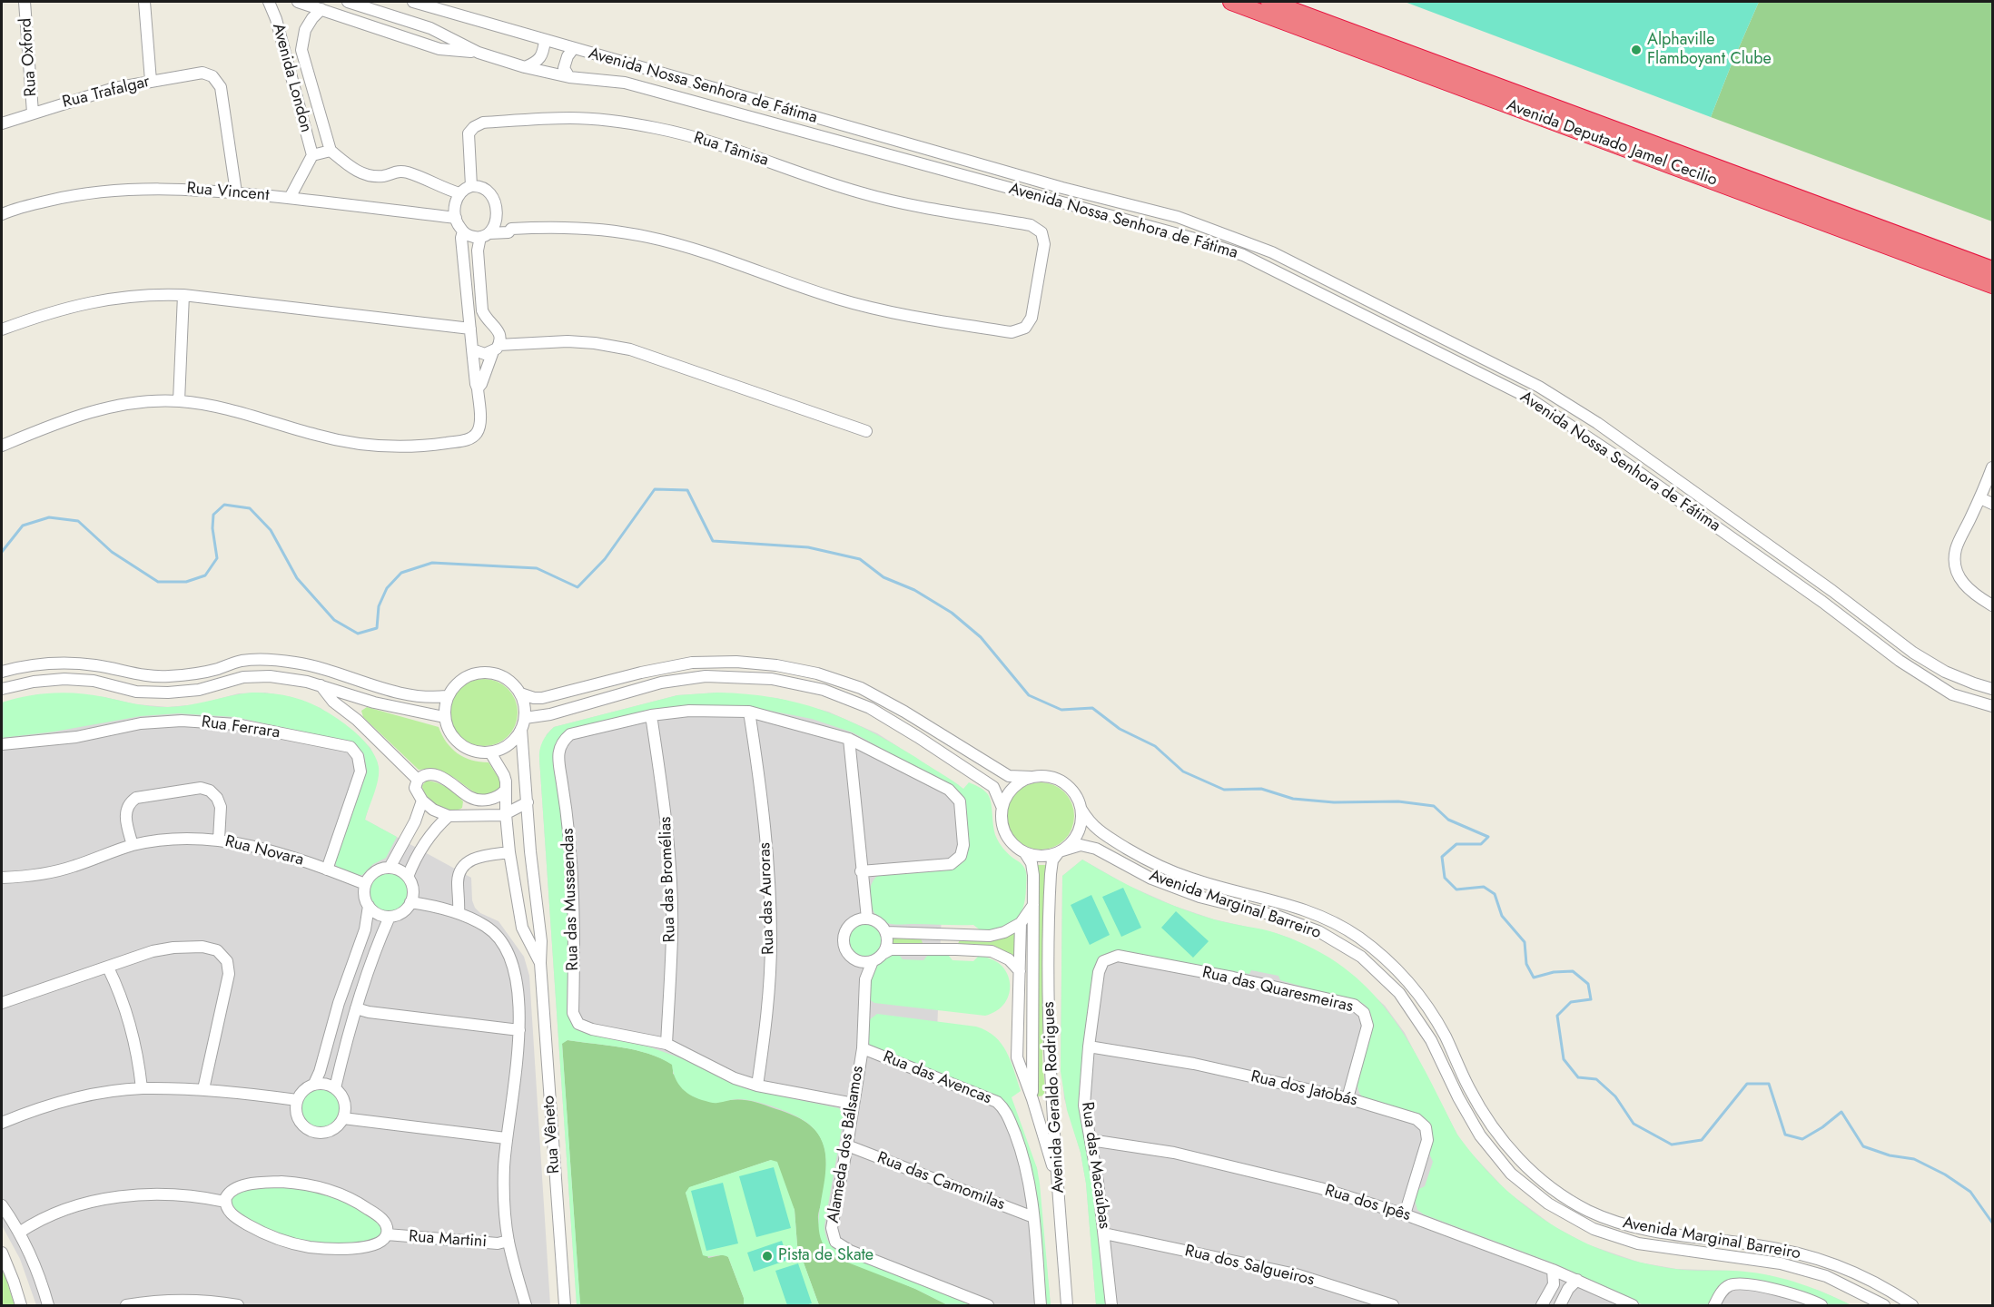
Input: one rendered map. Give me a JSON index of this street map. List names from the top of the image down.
{
  "streets": {
    "highway": ["Avenida Deputado Jamel Cecilio"],
    "street": [
      "Rua Oxford",
      "Avenida London",
      "Avenida Nossa Senhora de Fátima",
      "Rua Trafalgar",
      "Rua Tâmisa",
      "Rua Vincent",
      "Rua Ferrara",
      "Rua Novara",
      "Rua das Bromélias",
      "Rua das Auroras",
      "Rua das Mussaendas",
      "Avenida Marginal Barreiro",
      "Rua das Quaresmeiras",
      "Rua das Avencas",
      "Rua dos Jatobás",
      "Avenida Geraldo Rodrigues",
      "Rua Vêneto",
      "Alameda dos Bálsamos",
      "Rua das Macaúbas",
      "Rua das Camomilas",
      "Rua dos Ipês",
      "Rua Martini",
      "Rua dos Salgueiros"
    ]
  },
  "crossings": [
    ["Rua Oxford", "Rua Trafalgar"],
    ["Avenida London", "Rua Vincent"],
    ["Rua Trafalgar", "Rua Vincent"],
    ["Rua Tâmisa", "Rua Vincent"],
    ["Rua Ferrara", "Rua Novara"],
    ["Rua das Bromélias", "Rua das Mussaendas"],
    ["Avenida Marginal Barreiro", "Avenida Geraldo Rodrigues"],
    ["Rua das Quaresmeiras", "Rua dos Jatobás"],
    ["Rua das Quaresmeiras", "Rua das Macaúbas"],
    ["Rua das Avencas", "Alameda dos Bálsamos"],
    ["Rua das Avencas", "Rua das Camomilas"],
    ["Rua dos Jatobás", "Rua das Macaúbas"],
    ["Rua dos Jatobás", "Rua dos Ipês"],
    ["Alameda dos Bálsamos", "Rua das Camomilas"],
    ["Rua das Macaúbas", "Rua dos Ipês"],
    ["Rua das Macaúbas", "Rua dos Salgueiros"]
  ],
  "places": ["Alphaville Flamboyant Clube", "Pista de Skate"]
}
